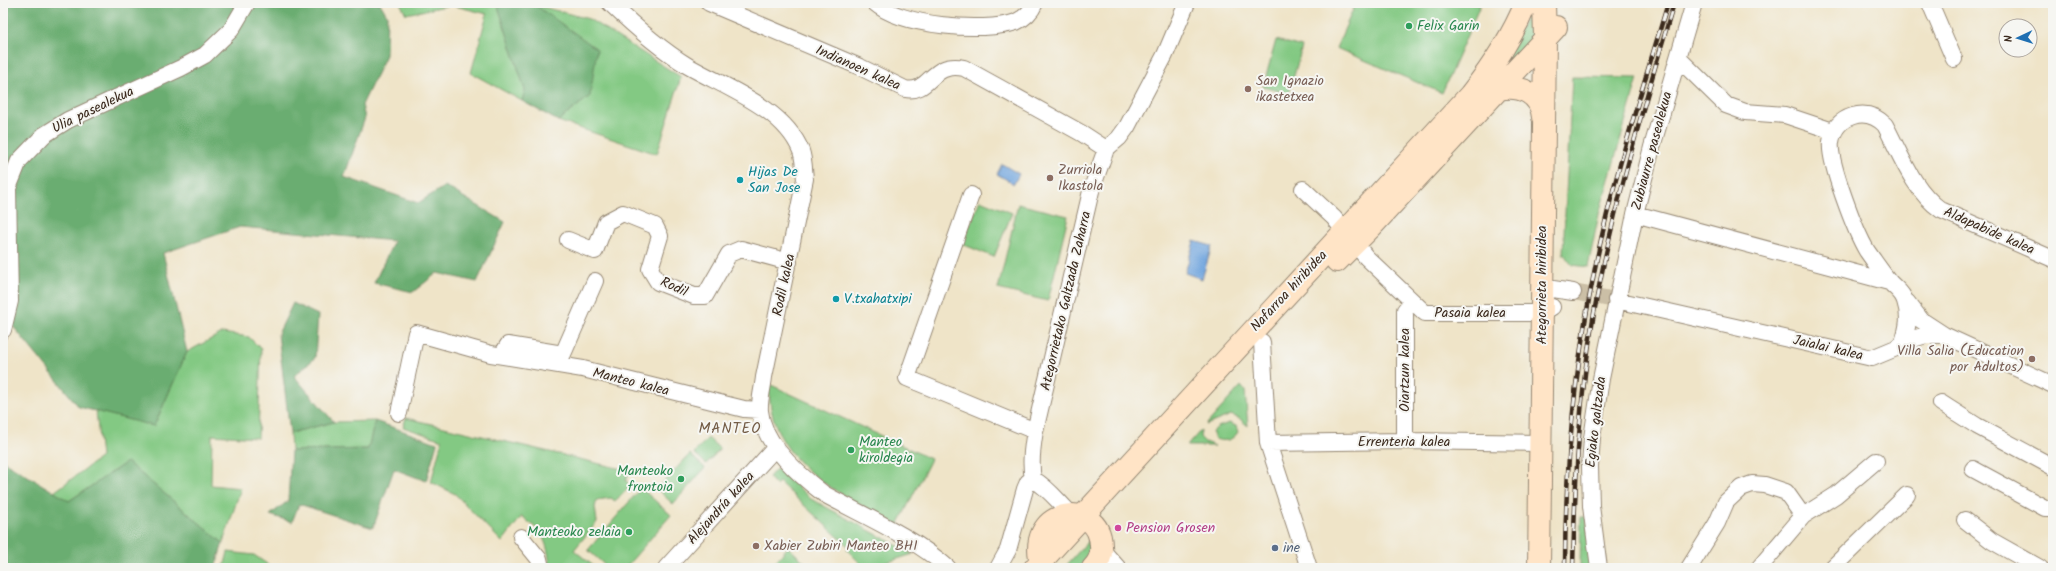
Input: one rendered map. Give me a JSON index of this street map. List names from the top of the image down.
{
  "streets": {
    "main road": ["Ategorrieta hiribidea", "Nafarroa hiribidea"],
    "street": [
      "Indianoen kalea",
      "Ulia pasealekua",
      "Zubiaurre pasealekua",
      "Aldapabide kalea",
      "Rodil kalea",
      "Rodil",
      "Ategorrietako Galtzada Zaharra",
      "Pasaia kalea",
      "Jaialai kalea",
      "Oiartzun kalea",
      "Manteo kalea",
      "Egiako galtzada",
      "Errenteria kalea",
      "Alejandría kalea"
    ]
  },
  "crossings": [
    ["Indianoen kalea", "Ategorrietako Galtzada Zaharra"],
    ["Zubiaurre pasealekua", "Jaialai kalea"],
    ["Zubiaurre pasealekua", "Egiako galtzada"],
    ["Rodil kalea", "Rodil"],
    ["Rodil kalea", "Manteo kalea"],
    ["Rodil kalea", "Alejandría kalea"],
    ["Ategorrieta hiribidea", "Nafarroa hiribidea"],
    ["Ategorrieta hiribidea", "Pasaia kalea"],
    ["Ategorrieta hiribidea", "Errenteria kalea"],
    ["Nafarroa hiribidea", "Ategorrietako Galtzada Zaharra"],
    ["Nafarroa hiribidea", "Pasaia kalea"],
    ["Pasaia kalea", "Oiartzun kalea"],
    ["Jaialai kalea", "Egiako galtzada"],
    ["Oiartzun kalea", "Errenteria kalea"]
  ],
  "districts": ["MANTEO"],
  "places": [
    "Felix Garin",
    "San Ignazio ikastetxea",
    "Zurriola Ikastola",
    "Hijas De San Jose",
    "V.txahatxipi",
    "Villa Salia (Education por Adultos)",
    "Manteo kiroldegia",
    "Manteoko frontoia",
    "Pension Grosen",
    "Manteoko zelaia",
    "Xabier Zubiri Manteo BHI",
    "ine"
  ],
  "north": "left"
}
